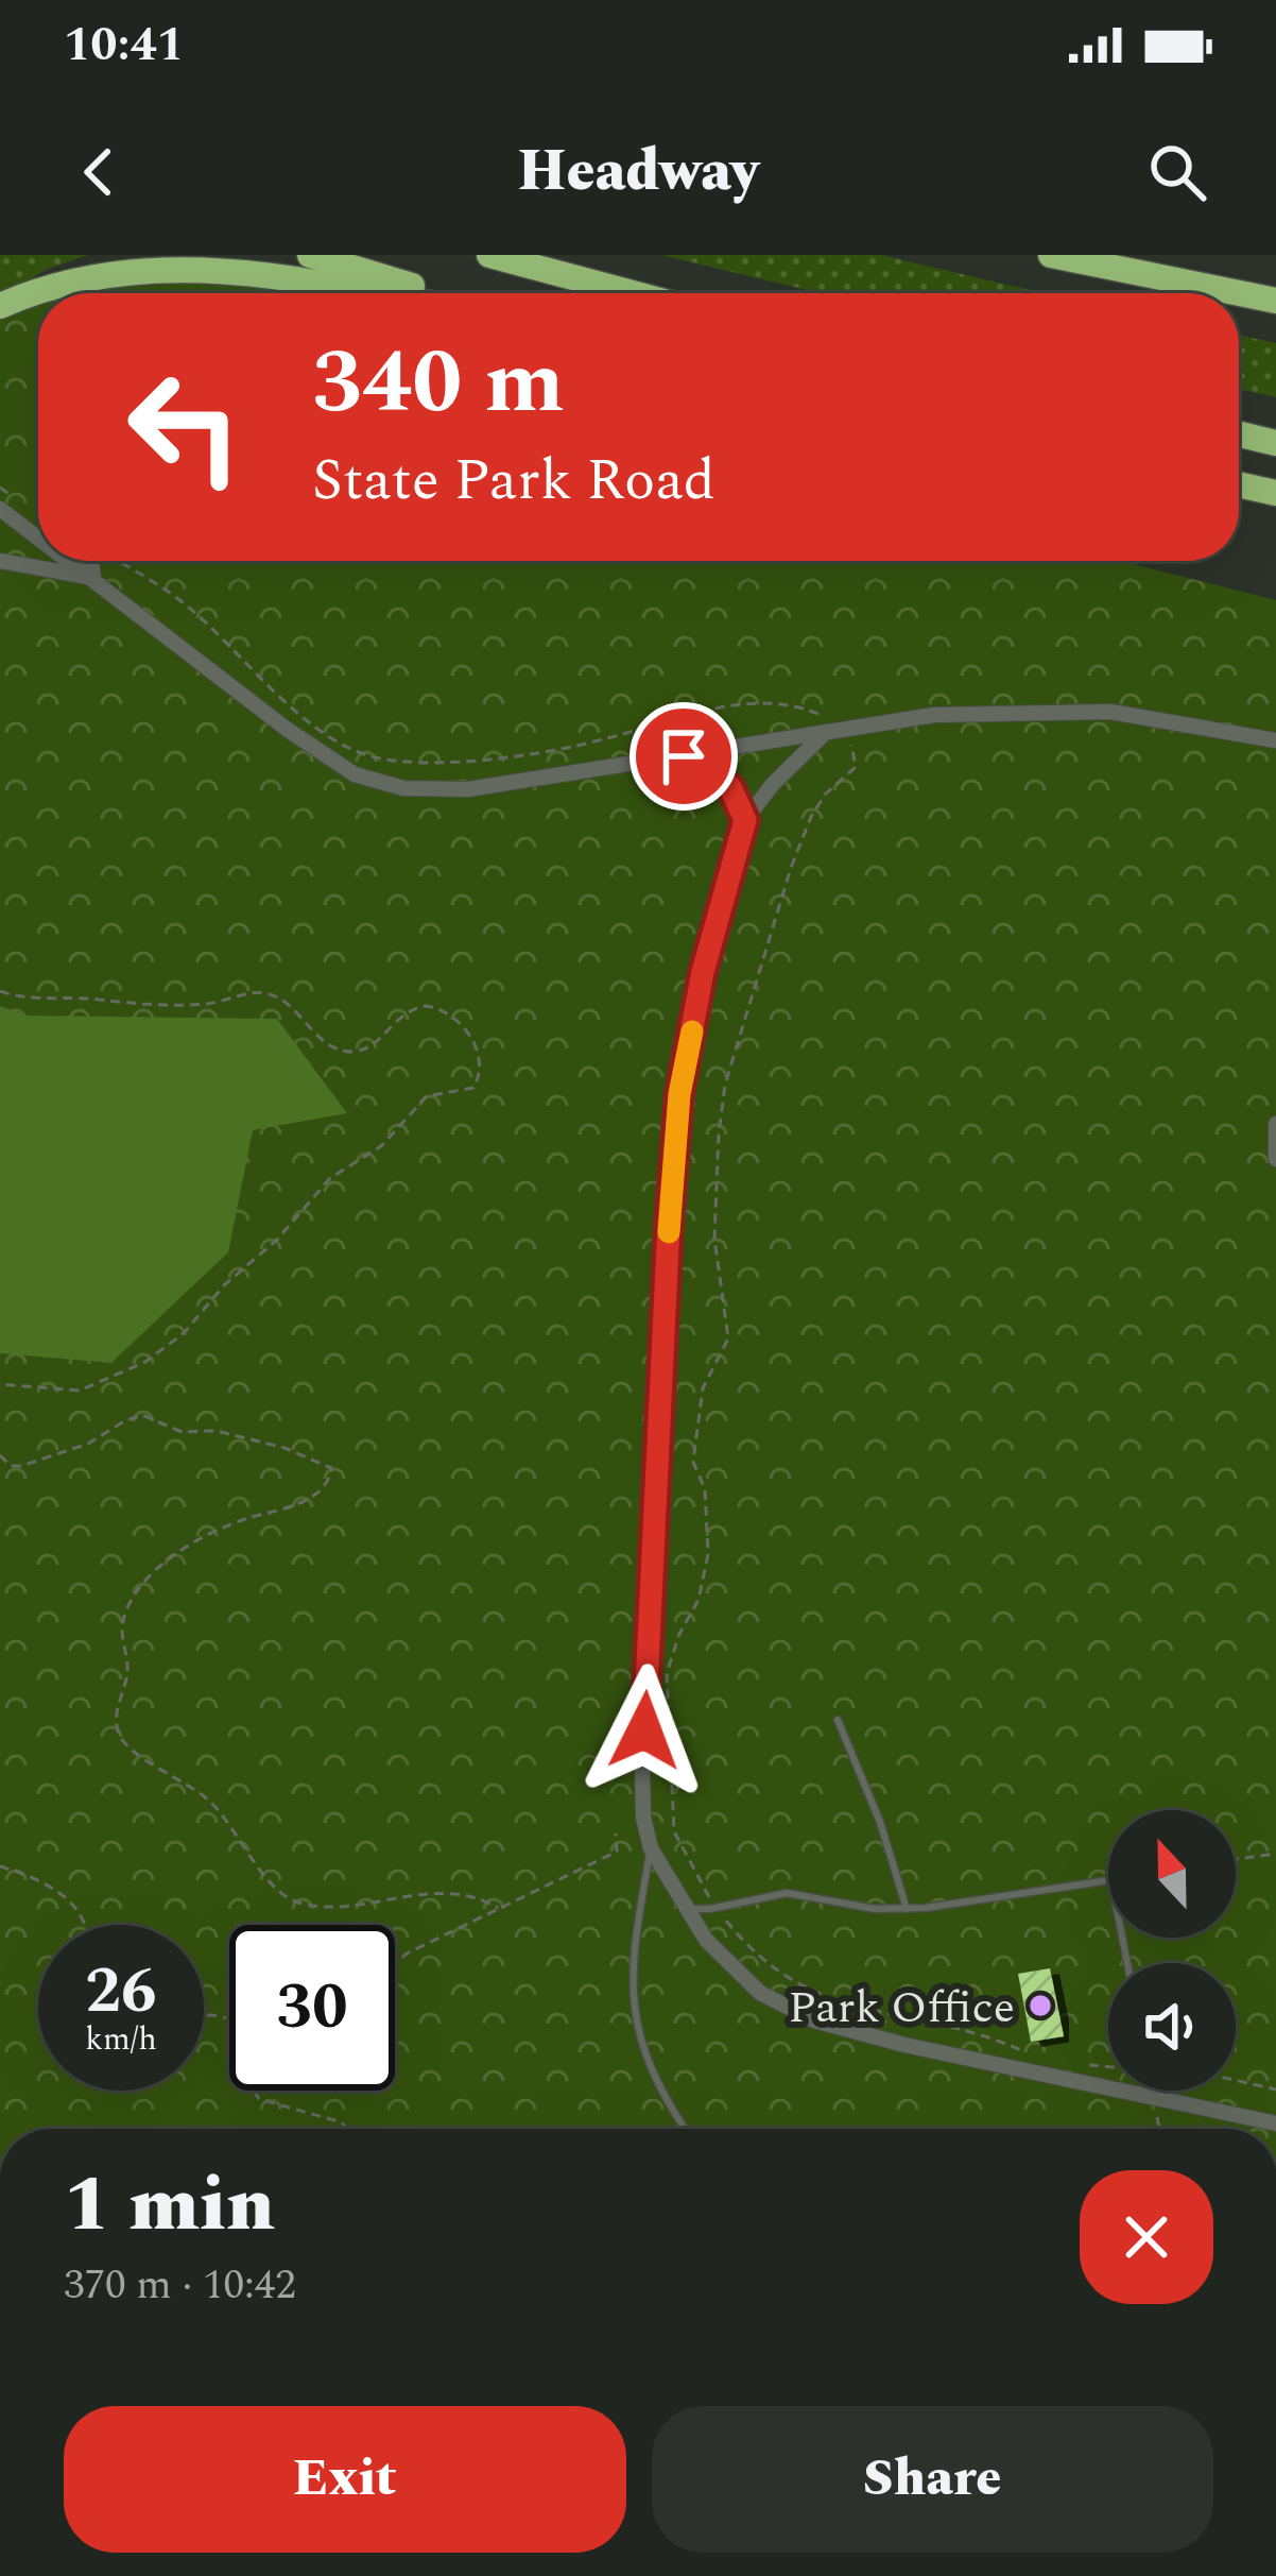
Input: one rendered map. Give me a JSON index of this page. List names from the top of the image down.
{
  "places": ["Park Office"],
  "north": "top",
  "page": {
    "status": "10:41",
    "header": "Headway",
    "turn": ["340 m", "State Park Road"],
    "speed": "26 km/h",
    "limit": "30",
    "heading": ["1 min", "370 m · 10:42"],
    "buttons": ["Exit", "Share"]
  }
}
